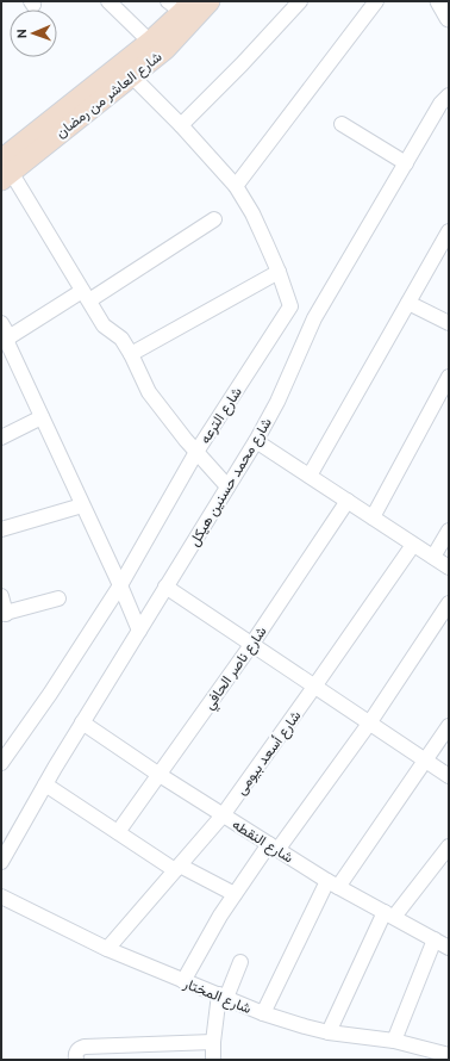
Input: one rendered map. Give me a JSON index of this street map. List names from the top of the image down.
{
  "streets": {
    "main road": ["شارع العاشر من رمضان"],
    "street": [
      "شارع الترعه",
      "شارع محمد حسنين هيكل",
      "شارع ناصر الحافي",
      "شارع أسعد بيومى",
      "شارع النقطه",
      "شارع المختار"
    ]
  },
  "crossings": [
    ["شارع العاشر من رمضان", "شارع الترعه"],
    ["شارع محمد حسنين هيكل", "شارع النقطه"],
    ["شارع ناصر الحافي", "شارع النقطه"],
    ["شارع أسعد بيومى", "شارع النقطه"],
    ["شارع أسعد بيومى", "شارع المختار"]
  ],
  "north": "left"
}
